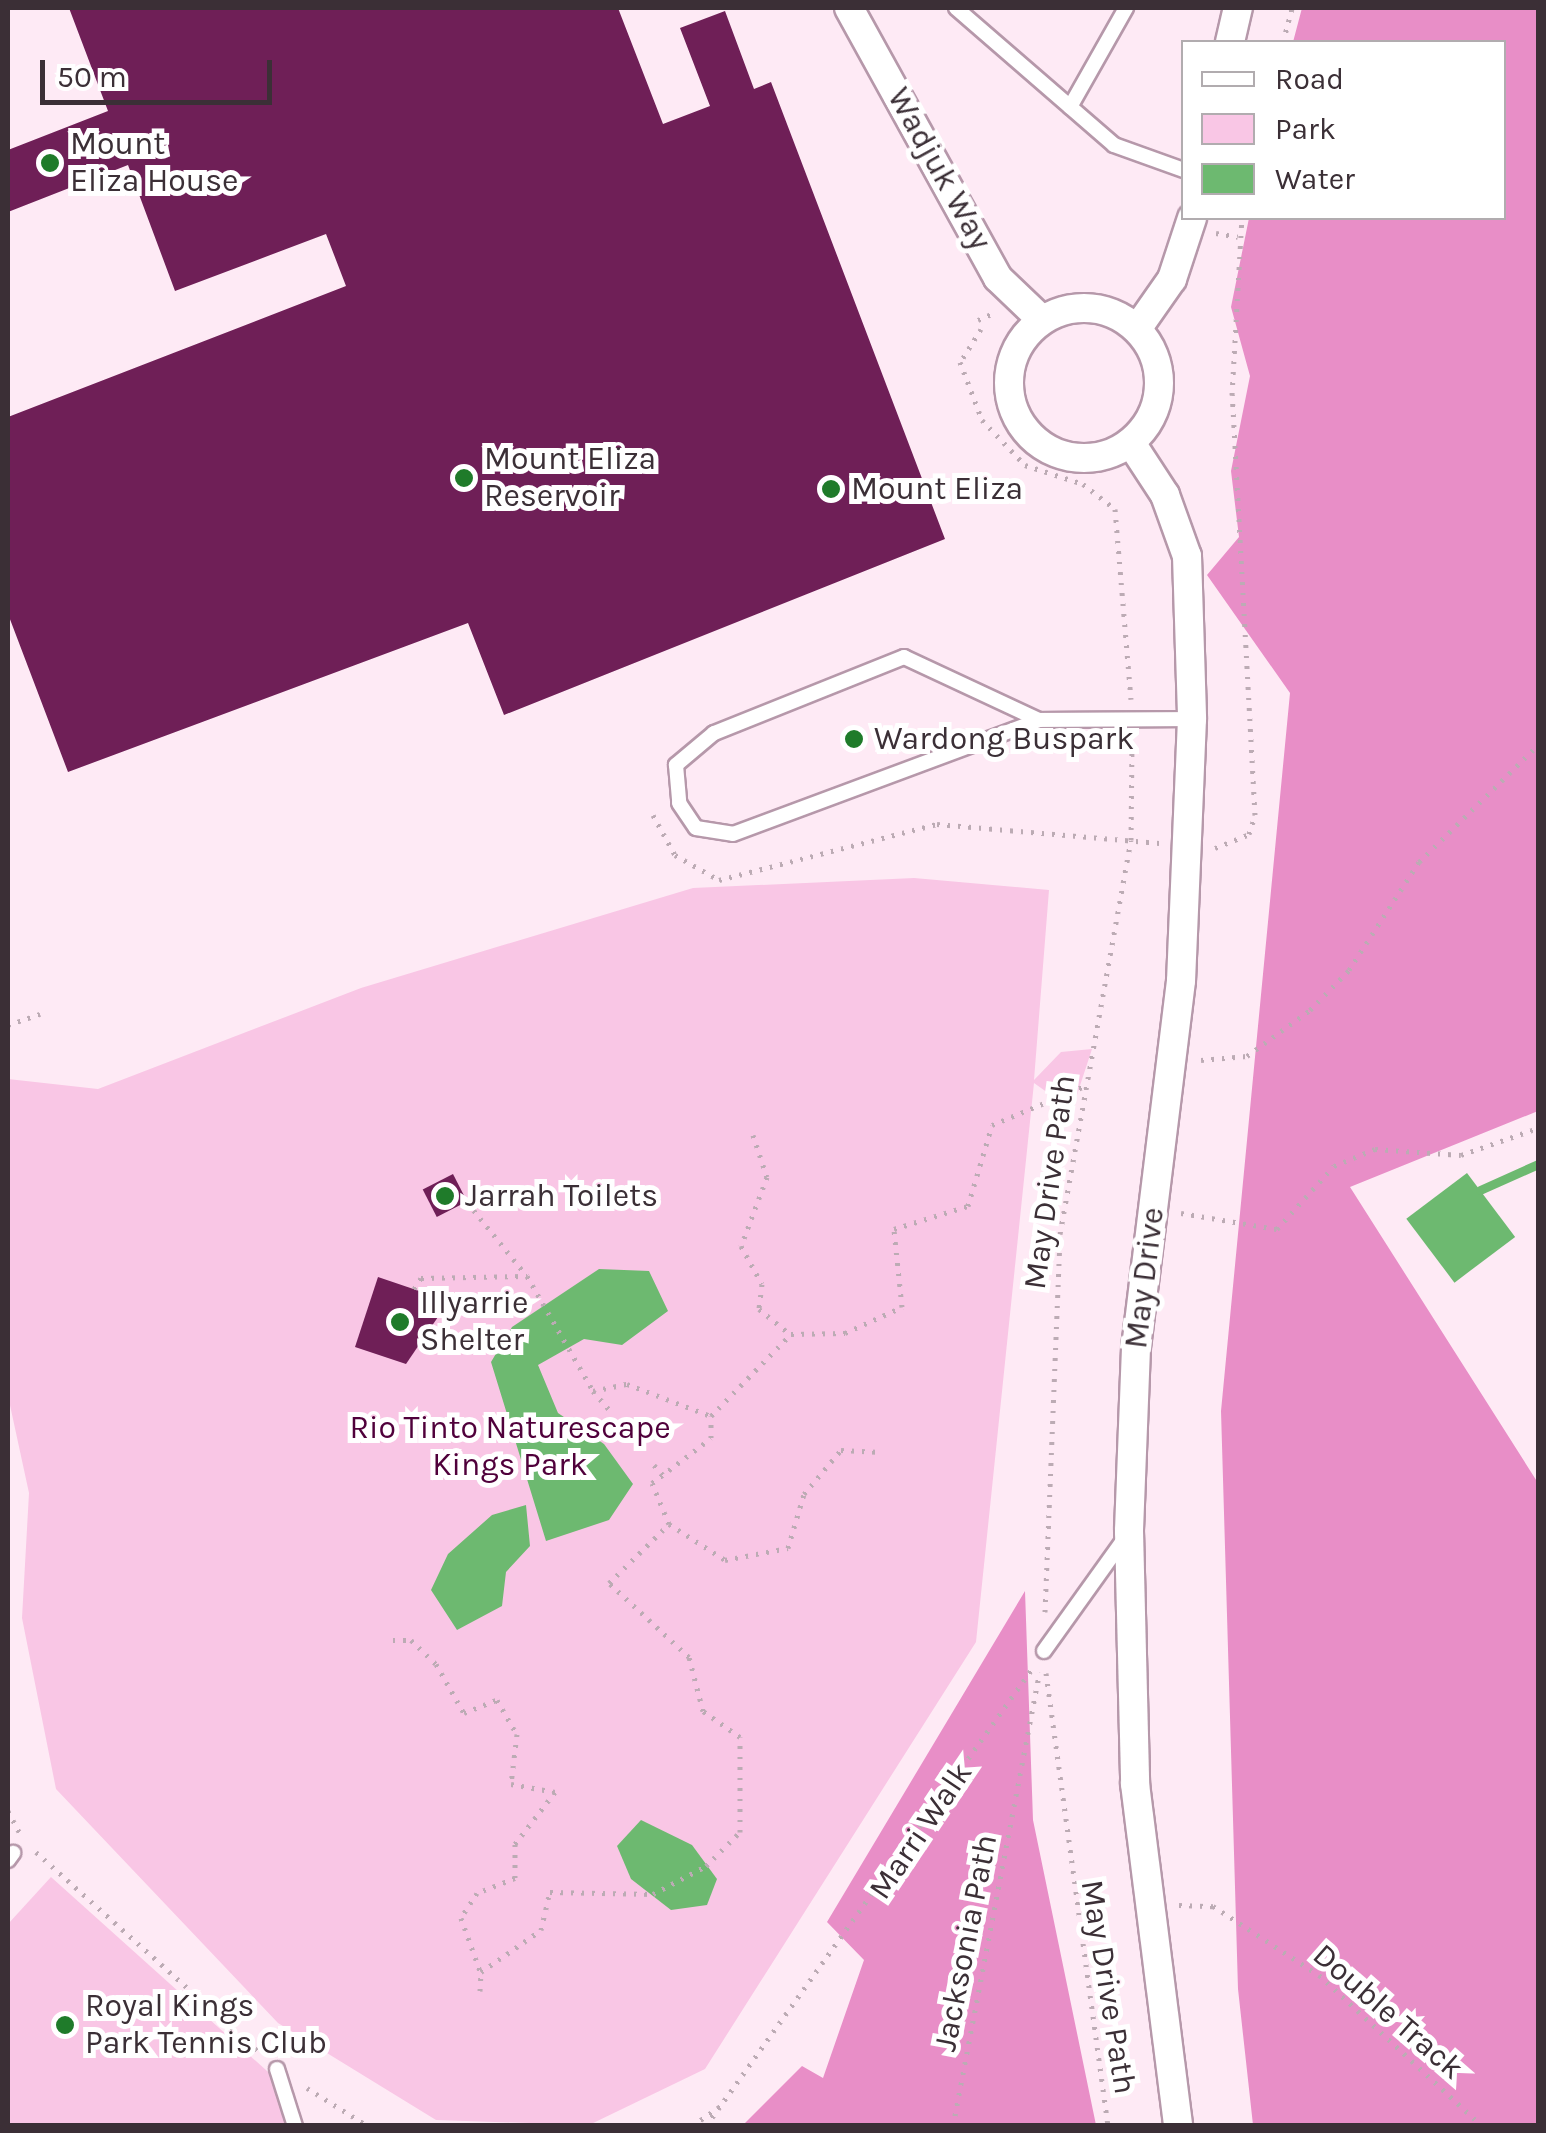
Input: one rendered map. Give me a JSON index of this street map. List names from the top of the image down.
{
  "streets": {
    "street": ["Wadjuk Way", "May Drive"],
    "path": [
      "May Drive Path",
      "Marri Walk",
      "Jacksonia Path",
      "Double Track"
    ]
  },
  "crossings": [
    ["Wadjuk Way", "May Drive"],
    ["May Drive Path", "Marri Walk"],
    ["May Drive Path", "Jacksonia Path"],
    ["May Drive", "Double Track"],
    ["Marri Walk", "Jacksonia Path"]
  ],
  "parks": ["Rio Tinto Naturescape Kings Park"],
  "places": [
    "Mount Eliza House",
    "Mount Eliza Reservoir",
    "Mount Eliza",
    "Wardong Buspark",
    "Jarrah Toilets",
    "Illyarrie Shelter",
    "Royal Kings Park Tennis Club"
  ],
  "legend": ["Road", "Park", "Water"],
  "scale_bar": "50 m"
}
